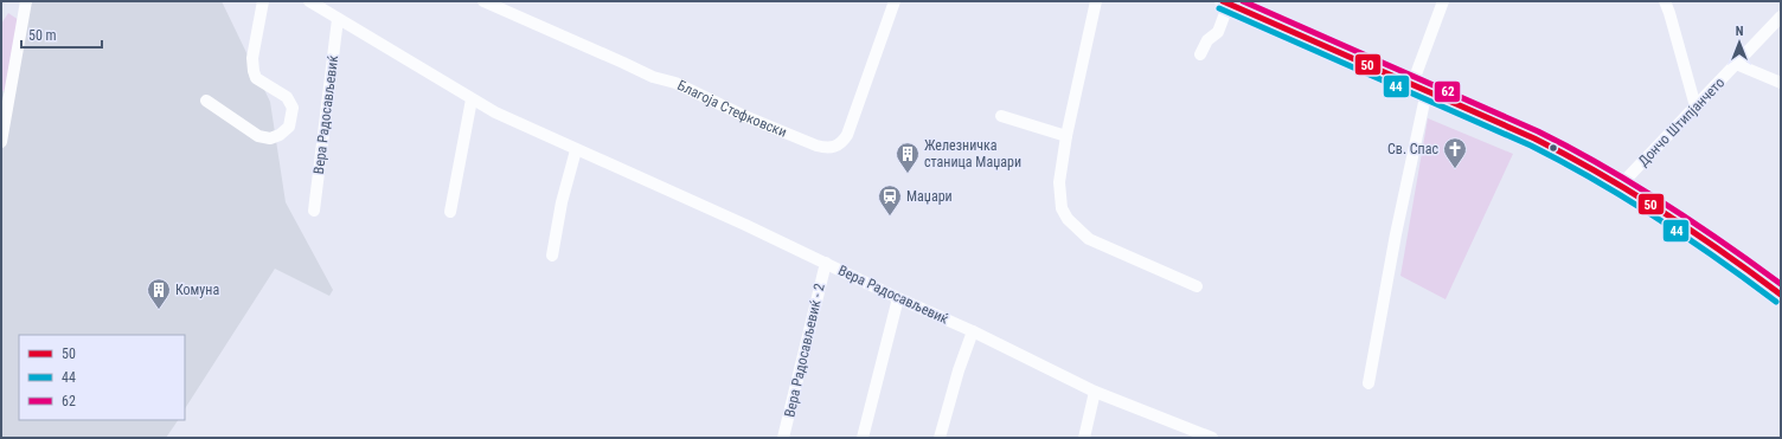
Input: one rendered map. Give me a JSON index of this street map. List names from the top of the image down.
{
  "streets": {
    "street": [
      "Благоја Стефковски",
      "Вера Радосављевиќ",
      "Дончо Штипјанчето",
      "Вера Радосављевиќ - 2"
    ]
  },
  "crossings": [
    ["Вера Радосављевиќ", "Вера Радосављевиќ - 2"]
  ],
  "places": {
    "church": ["Св. Спас"],
    "building": ["Железничка станица Маџари", "Комуна"],
    "station": ["Маџари"]
  },
  "lines": ["transit line 50", "transit line 62", "transit line 44"],
  "legend": ["50", "44", "62"],
  "scale_bar": "50 m",
  "north": "top"
}
